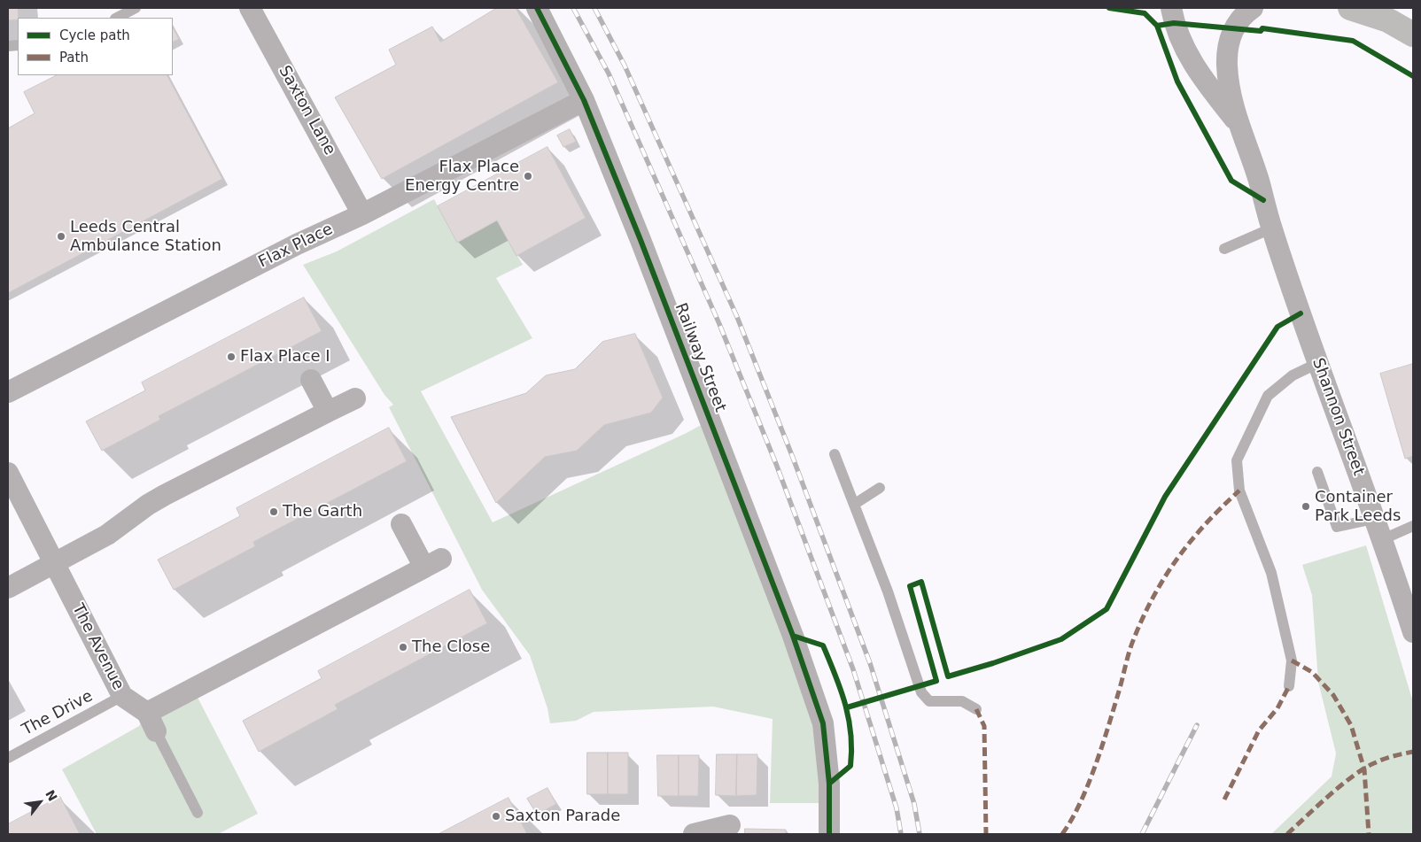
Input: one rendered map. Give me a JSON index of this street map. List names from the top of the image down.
{
  "streets": {
    "street": [
      "Saxton Lane",
      "Flax Place",
      "Railway Street",
      "Shannon Street",
      "The Avenue"
    ],
    "lane": ["The Drive"]
  },
  "crossings": [
    ["Saxton Lane", "Flax Place"],
    ["Flax Place", "Railway Street"],
    ["The Avenue", "The Drive"]
  ],
  "places": [
    "Flax Place Energy Centre",
    "Leeds Central Ambulance Station",
    "Flax Place I",
    "Container Park Leeds",
    "The Garth",
    "The Close",
    "Saxton Parade"
  ],
  "legend": ["Cycle path", "Path"],
  "north": "top right"
}
